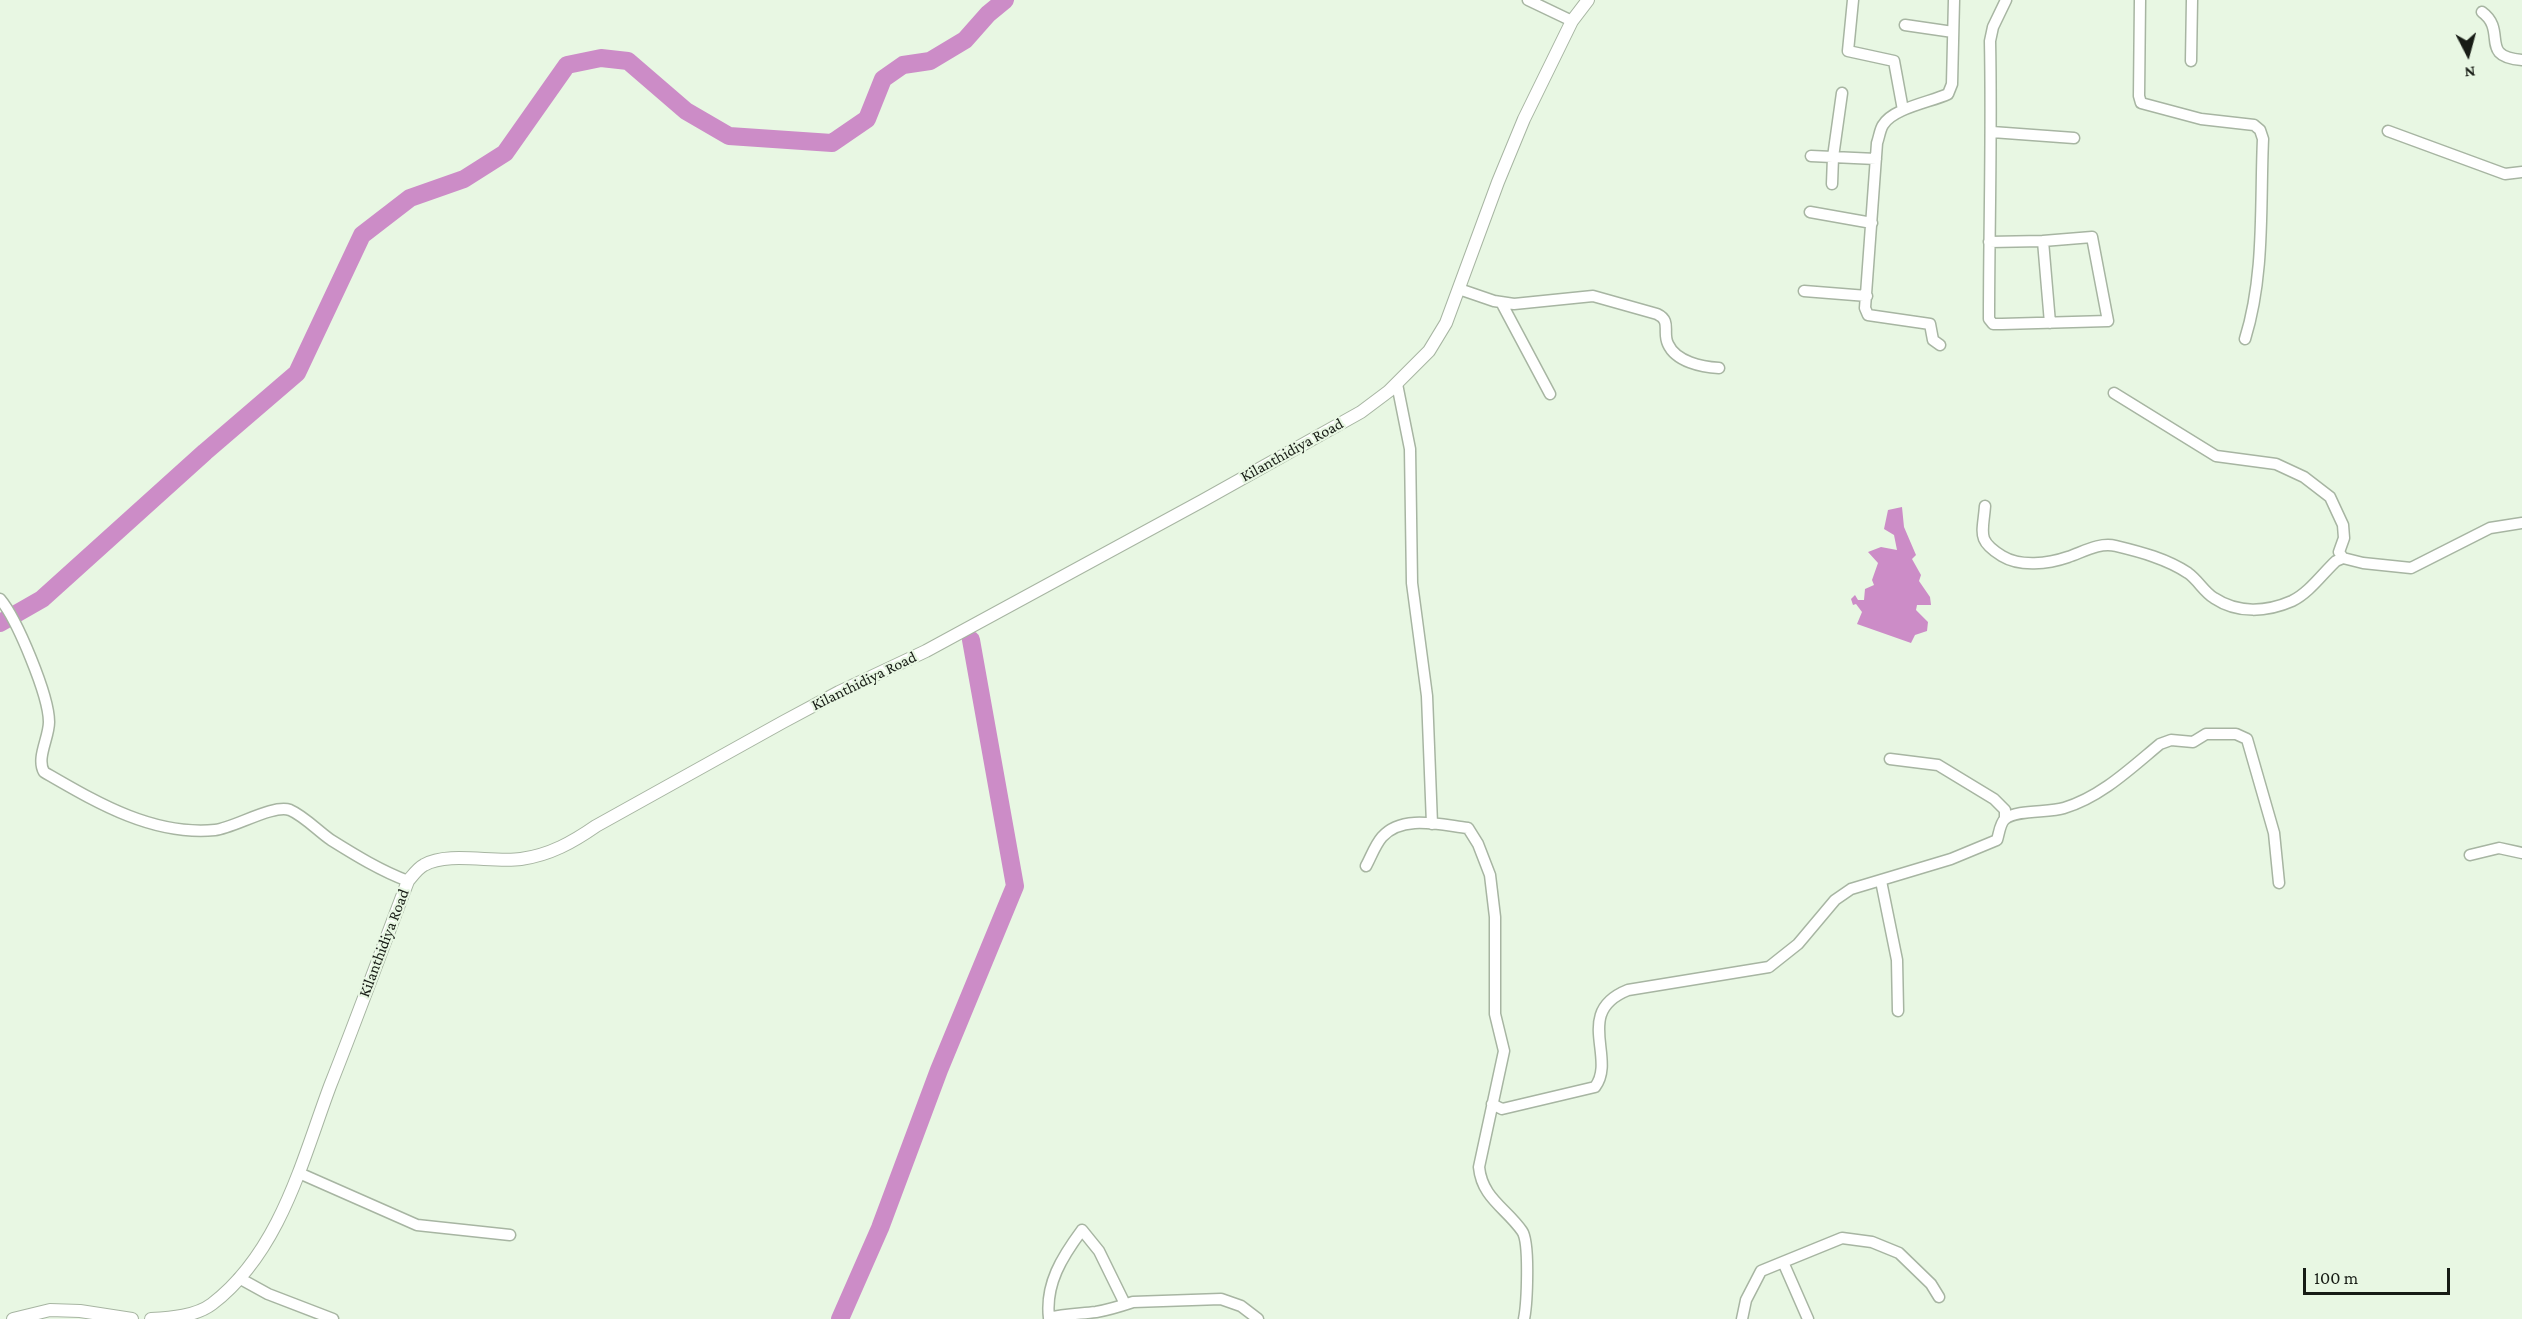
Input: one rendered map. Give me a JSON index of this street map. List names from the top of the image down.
{
  "streets": {
    "street": ["Kilanthidiya Road"]
  },
  "scale_bar": "100 m",
  "north": "bottom"
}
